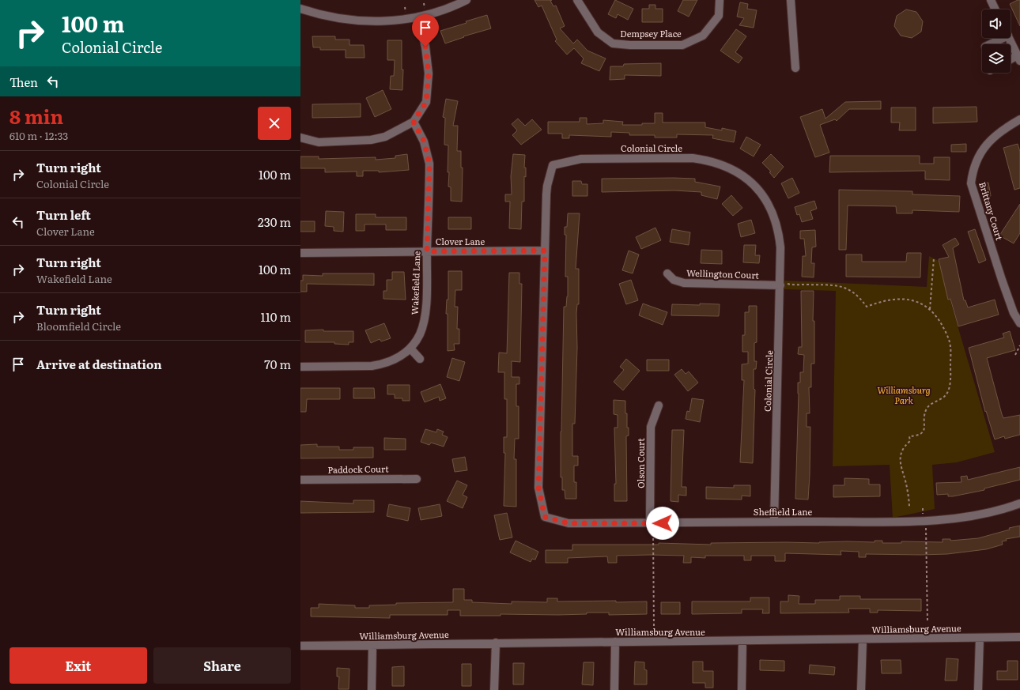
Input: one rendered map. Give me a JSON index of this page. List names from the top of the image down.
{
  "streets": {
    "street": [
      "Dempsey Place",
      "Colonial Circle",
      "Brittany Court",
      "Clover Lane",
      "Wellington Court",
      "Wakefield Lane",
      "Olson Court",
      "Paddock Court",
      "Sheffield Lane",
      "Williamsburg Avenue"
    ]
  },
  "crossings": [
    ["Colonial Circle", "Clover Lane"],
    ["Colonial Circle", "Wellington Court"],
    ["Colonial Circle", "Sheffield Lane"],
    ["Clover Lane", "Wakefield Lane"],
    ["Olson Court", "Sheffield Lane"]
  ],
  "parks": ["Williamsburg Park"],
  "page": {
    "turn": ["100 m", "Colonial Circle"],
    "then": "Then",
    "heading": ["8 min", "610 m · 12:33"],
    "list": [
      {
        "name": "Turn right",
        "note": "Colonial Circle",
        "value": "100 m"
      },
      {
        "name": "Turn left",
        "note": "Clover Lane",
        "value": "230 m"
      },
      {
        "name": "Turn right",
        "note": "Wakefield Lane",
        "value": "100 m"
      },
      {
        "name": "Turn right",
        "note": "Bloomfield Circle",
        "value": "110 m"
      },
      {
        "name": "Arrive at destination",
        "value": "70 m"
      }
    ],
    "buttons": ["Exit", "Share"]
  }
}
